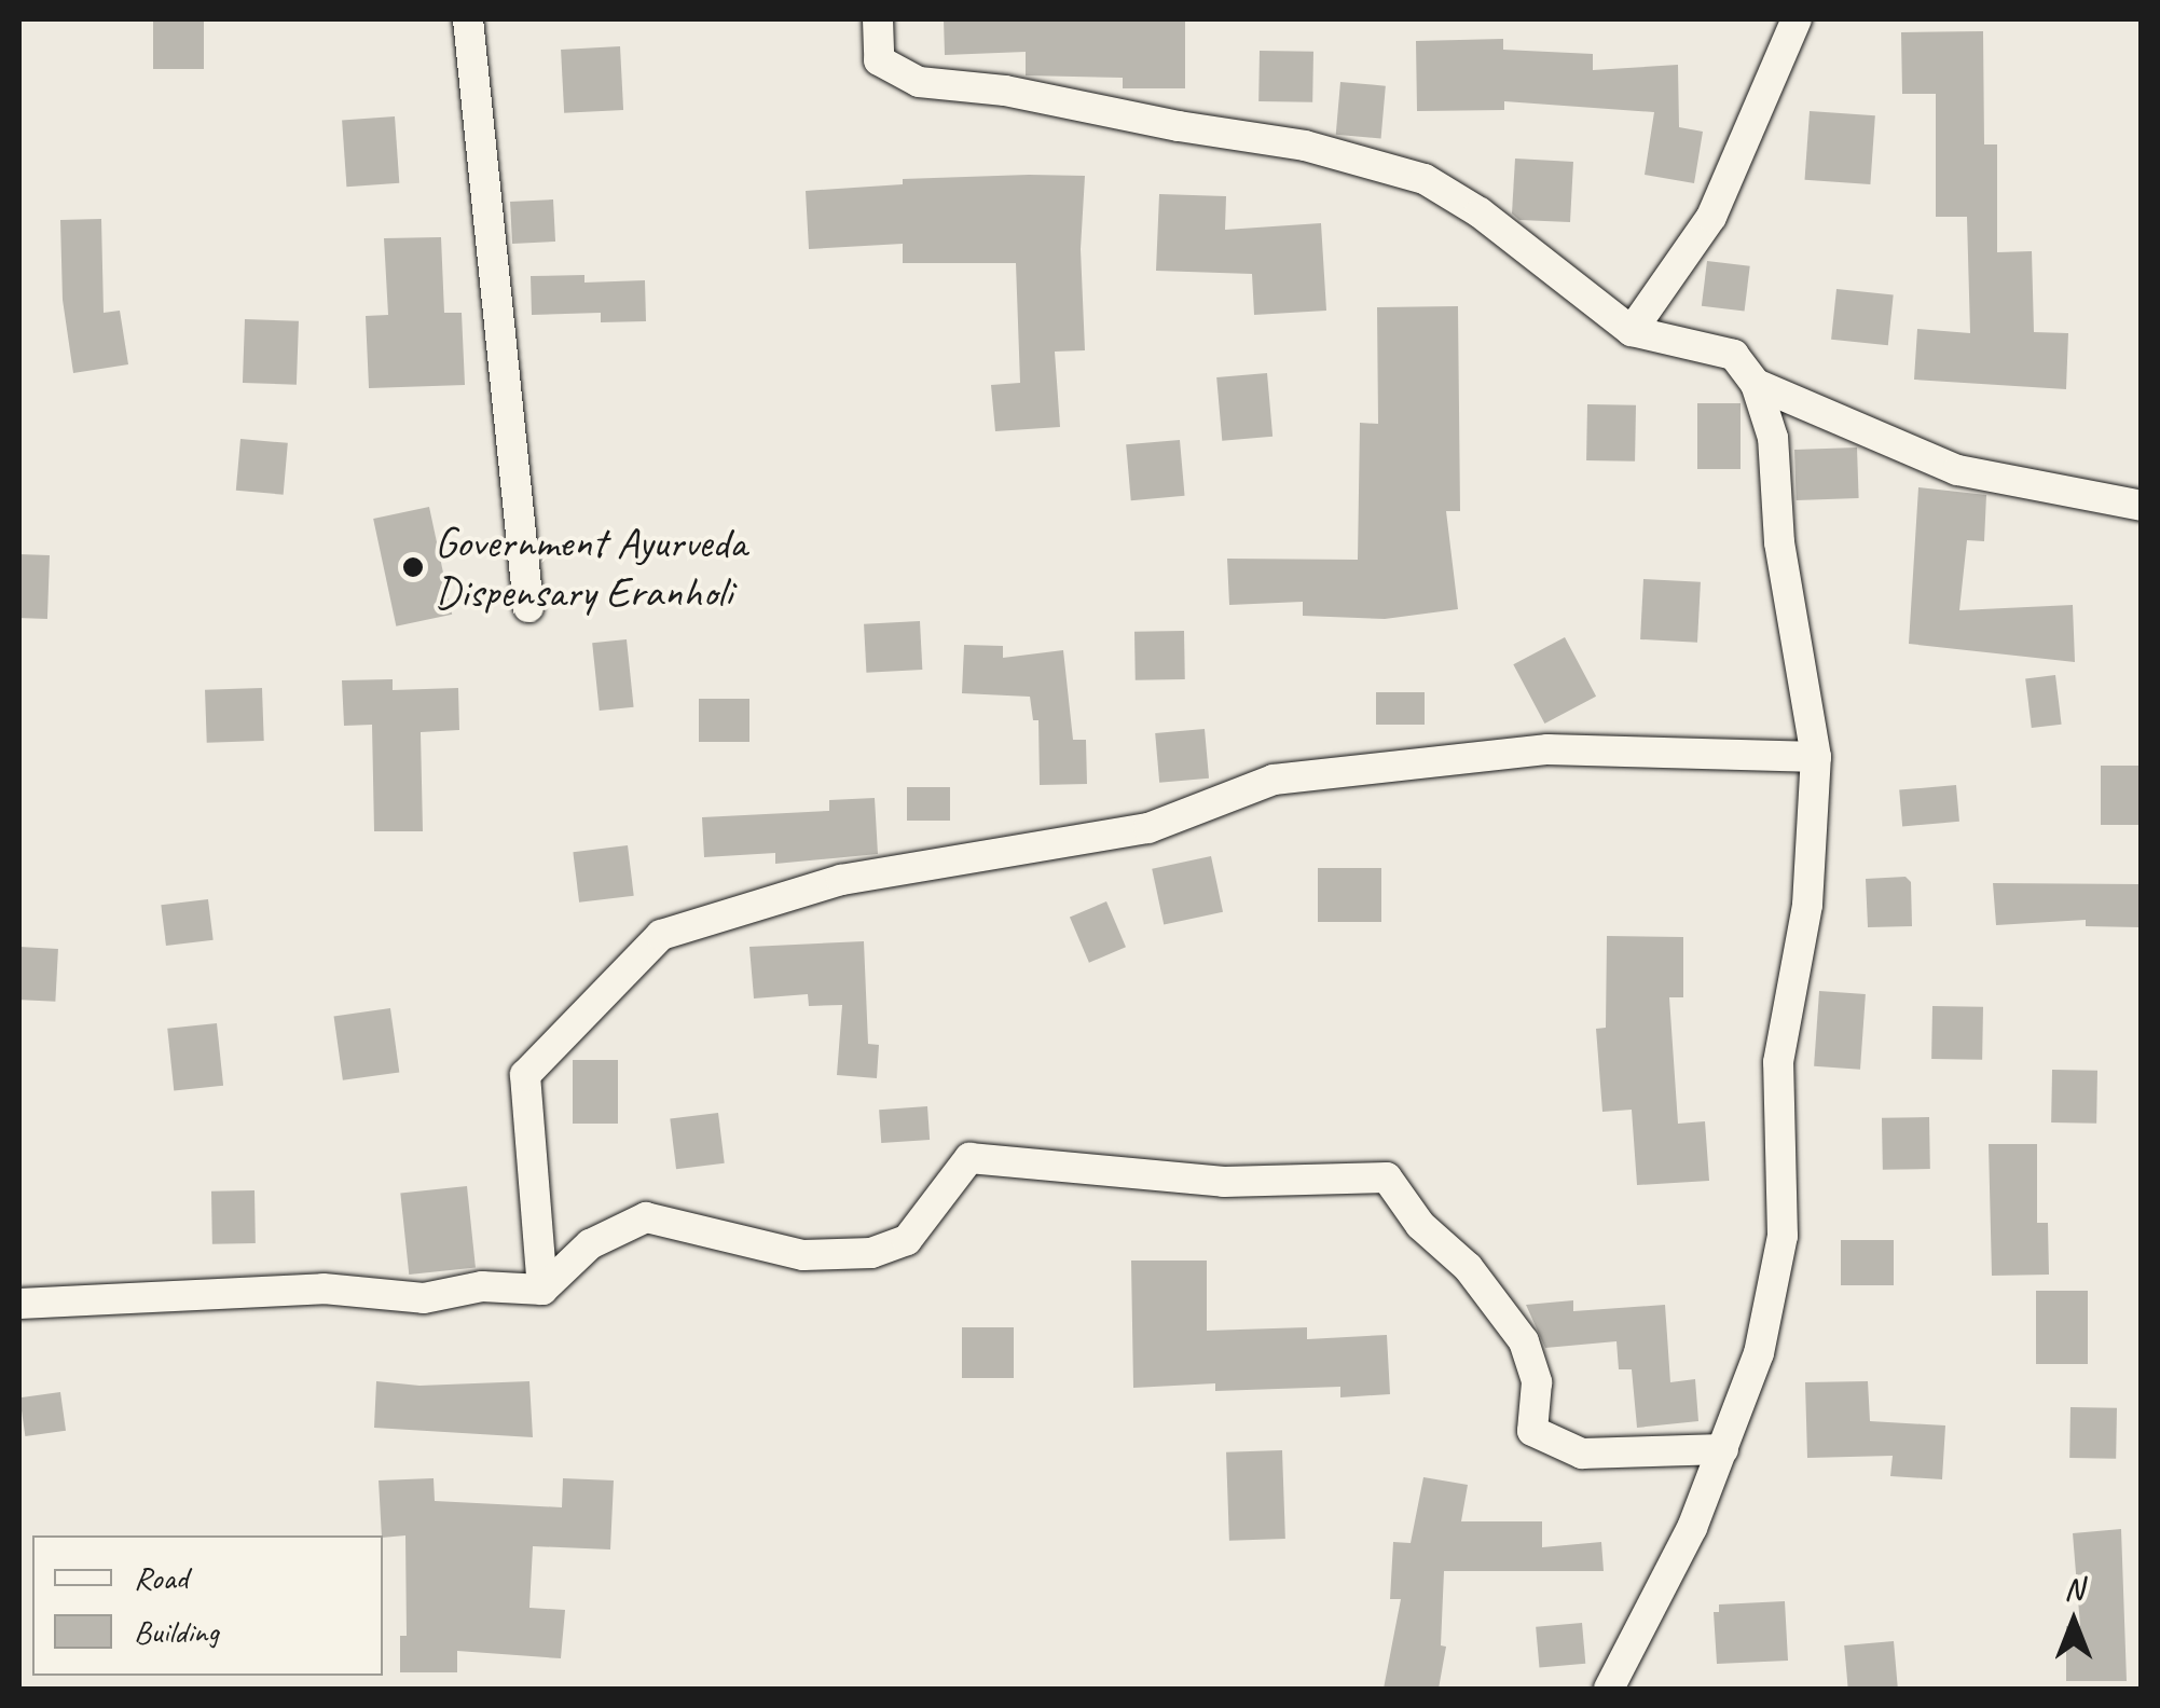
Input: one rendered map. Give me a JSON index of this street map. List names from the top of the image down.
{
  "places": ["Government Ayurveda Dispensary Eranholi"],
  "legend": ["Road", "Building"],
  "north": "top"
}
